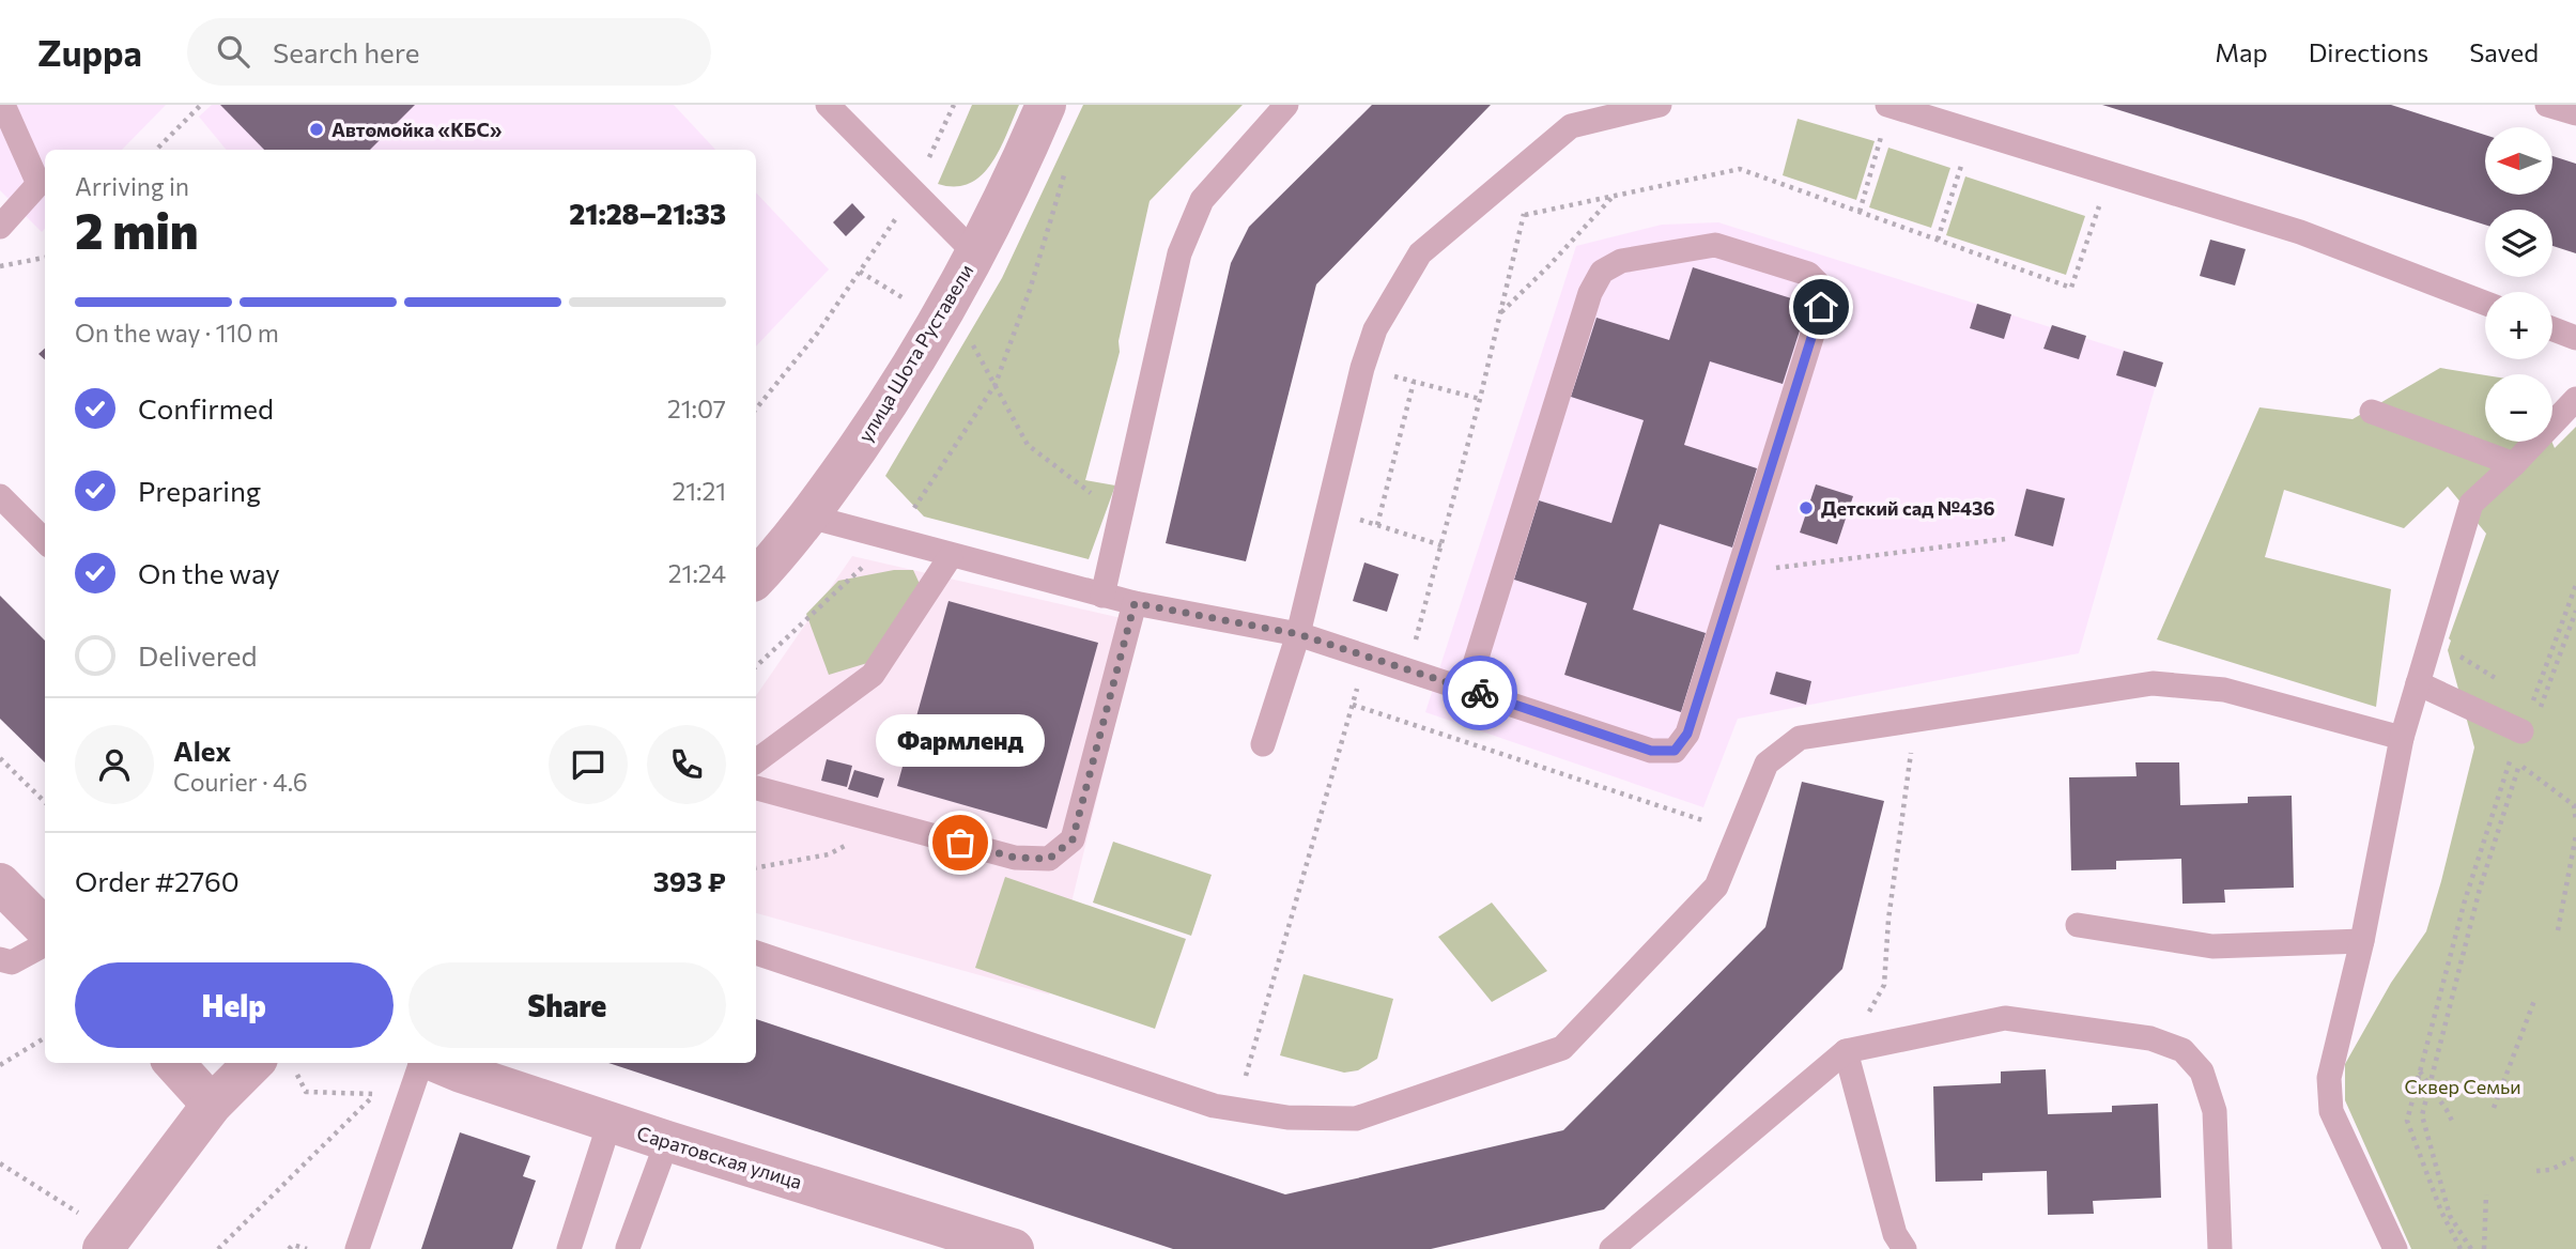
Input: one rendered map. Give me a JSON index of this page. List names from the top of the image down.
{
  "streets": {
    "street": ["улица Шота Руставели", "Саратовская улица"]
  },
  "parks": ["Сквер Семьи"],
  "places": ["Автомойка «КБС»", "Детский сад №436", "Фармленд"],
  "north": "left",
  "page": {
    "header": "Zuppa",
    "search": "Search here",
    "nav": ["Map", "Directions", "Saved"],
    "map_buttons": ["+", "−"],
    "heading": ["2 min", "Arriving in", "21:28–21:33"],
    "panel": [
      "Alex",
      "Courier · 4.6",
      "Order #2760",
      "393 ₽"
    ],
    "bar": "On the way · 110 m",
    "list": [
      ["Confirmed", "21:07"],
      ["Preparing", "21:21"],
      ["On the way", "21:24"],
      "Delivered"
    ],
    "bubble": "Фармленд",
    "buttons": ["Help", "Share"]
  }
}
